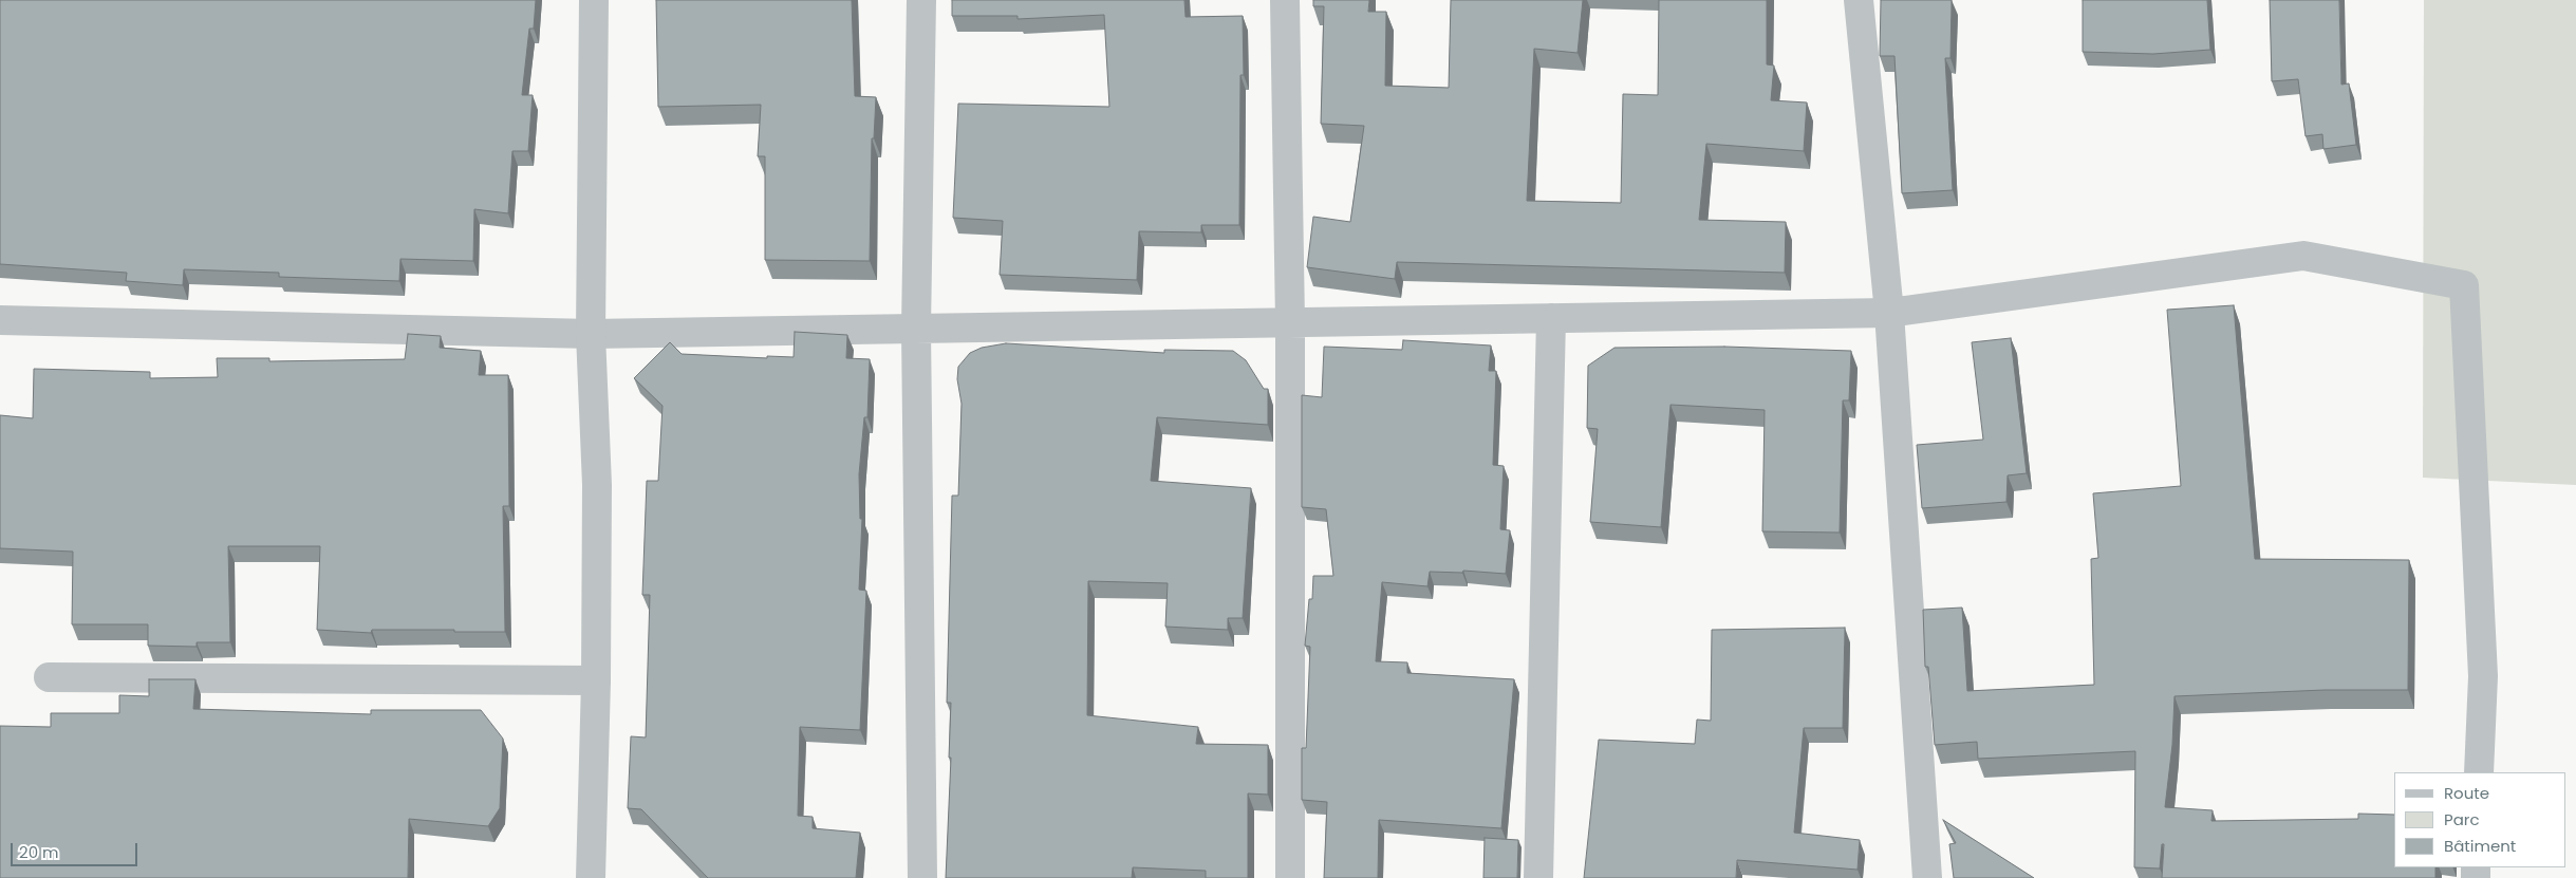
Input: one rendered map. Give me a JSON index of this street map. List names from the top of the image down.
{
  "legend": ["Route", "Parc", "Bâtiment"],
  "scale_bar": "20 m"
}
